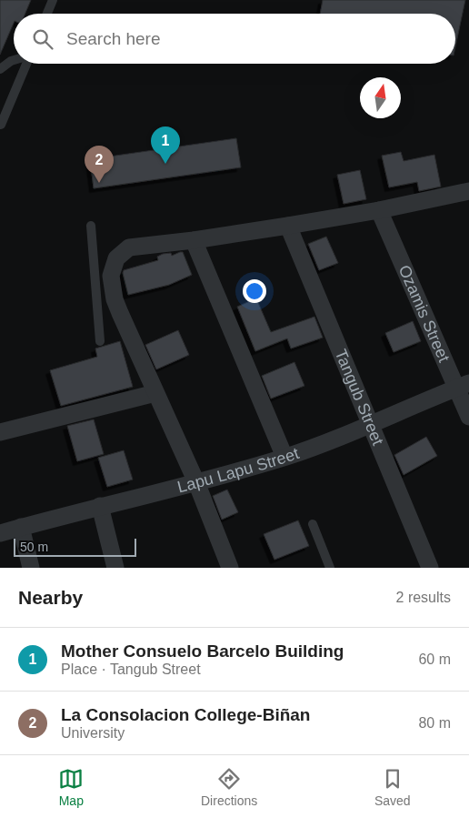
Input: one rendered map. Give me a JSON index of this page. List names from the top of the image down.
{
  "streets": {
    "street": ["Ozamis Street", "Tangub Street", "Lapu Lapu Street"]
  },
  "crossings": [
    ["Ozamis Street", "Lapu Lapu Street"],
    ["Tangub Street", "Lapu Lapu Street"]
  ],
  "scale_bar": "50 m",
  "north": "top",
  "page": {
    "search": "Search here",
    "pins": ["1", "2"],
    "scale": "50 m",
    "heading": ["Nearby", "2 results"],
    "list": [
      {
        "mark": "1",
        "name": "Mother Consuelo Barcelo Building",
        "note": "Place · Tangub Street",
        "value": "60 m"
      },
      {
        "mark": "2",
        "name": "La Consolacion College-Biñan",
        "note": "University",
        "value": "80 m"
      }
    ],
    "nav": ["Map", "Directions", "Saved"]
  }
}
